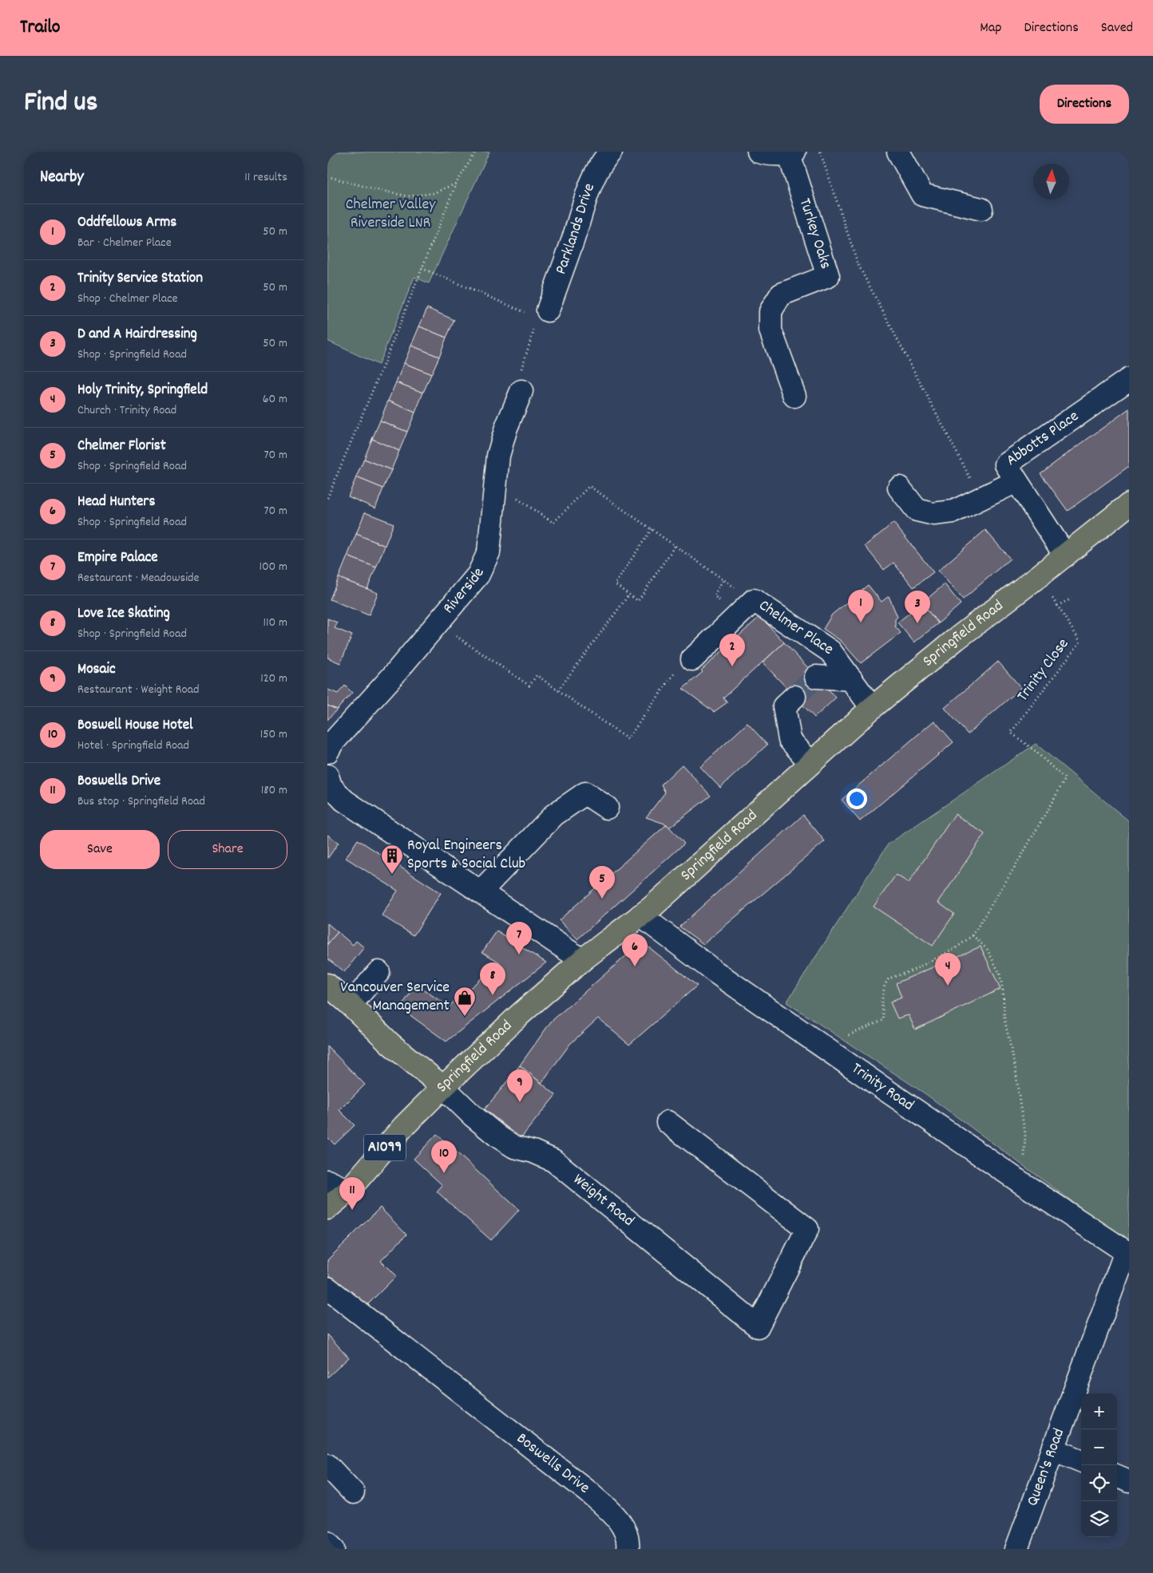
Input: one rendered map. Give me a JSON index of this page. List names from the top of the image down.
{
  "streets": {
    "main road": ["Springfield Road", "A1099"],
    "street": [
      "Parklands Drive",
      "Turkey Oaks",
      "Abbotts Place",
      "Riverside",
      "Chelmer Place",
      "Trinity Road",
      "Weight Road",
      "Boswells Drive",
      "Queen's Road"
    ],
    "path": ["Trinity Close"]
  },
  "crossings": [
    ["Abbotts Place", "Springfield Road"],
    ["Chelmer Place", "Springfield Road"],
    ["Springfield Road", "Trinity Close"],
    ["Springfield Road", "Trinity Road"],
    ["Springfield Road", "Weight Road"],
    ["Trinity Road", "Queen's Road"]
  ],
  "parks": ["Chelmer Valley Riverside LNR"],
  "places": {
    "building": ["Royal Engineers Sports & Social Club"],
    "shop": ["Vancouver Service Management"]
  },
  "north": "top",
  "page": {
    "header": "Trailo",
    "nav": ["Map", "Directions", "Saved"],
    "title": "Find us",
    "buttons": [
      "Directions",
      ["Save", "Share"]
    ],
    "heading": ["Nearby", "11 results"],
    "list": [
      {
        "mark": "1",
        "name": "Oddfellows Arms",
        "note": "Bar · Chelmer Place",
        "value": "50 m"
      },
      {
        "mark": "2",
        "name": "Trinity Service Station",
        "note": "Shop · Chelmer Place",
        "value": "50 m"
      },
      {
        "mark": "3",
        "name": "D and A Hairdressing",
        "note": "Shop · Springfield Road",
        "value": "50 m"
      },
      {
        "mark": "4",
        "name": "Holy Trinity, Springfield",
        "note": "Church · Trinity Road",
        "value": "60 m"
      },
      {
        "mark": "5",
        "name": "Chelmer Florist",
        "note": "Shop · Springfield Road",
        "value": "70 m"
      },
      {
        "mark": "6",
        "name": "Head Hunters",
        "note": "Shop · Springfield Road",
        "value": "70 m"
      },
      {
        "mark": "7",
        "name": "Empire Palace",
        "note": "Restaurant · Meadowside",
        "value": "100 m"
      },
      {
        "mark": "8",
        "name": "Love Ice Skating",
        "note": "Shop · Springfield Road",
        "value": "110 m"
      },
      {
        "mark": "9",
        "name": "Mosaic",
        "note": "Restaurant · Weight Road",
        "value": "120 m"
      },
      {
        "mark": "10",
        "name": "Boswell House Hotel",
        "note": "Hotel · Springfield Road",
        "value": "150 m"
      },
      {
        "mark": "11",
        "name": "Boswells Drive",
        "note": "Bus stop · Springfield Road",
        "value": "180 m"
      }
    ],
    "pins": [
      "1",
      "3",
      "2",
      "5",
      "7",
      "6",
      "4",
      "8",
      "9",
      "10",
      "11"
    ],
    "map_buttons": ["+", "−"]
  }
}
